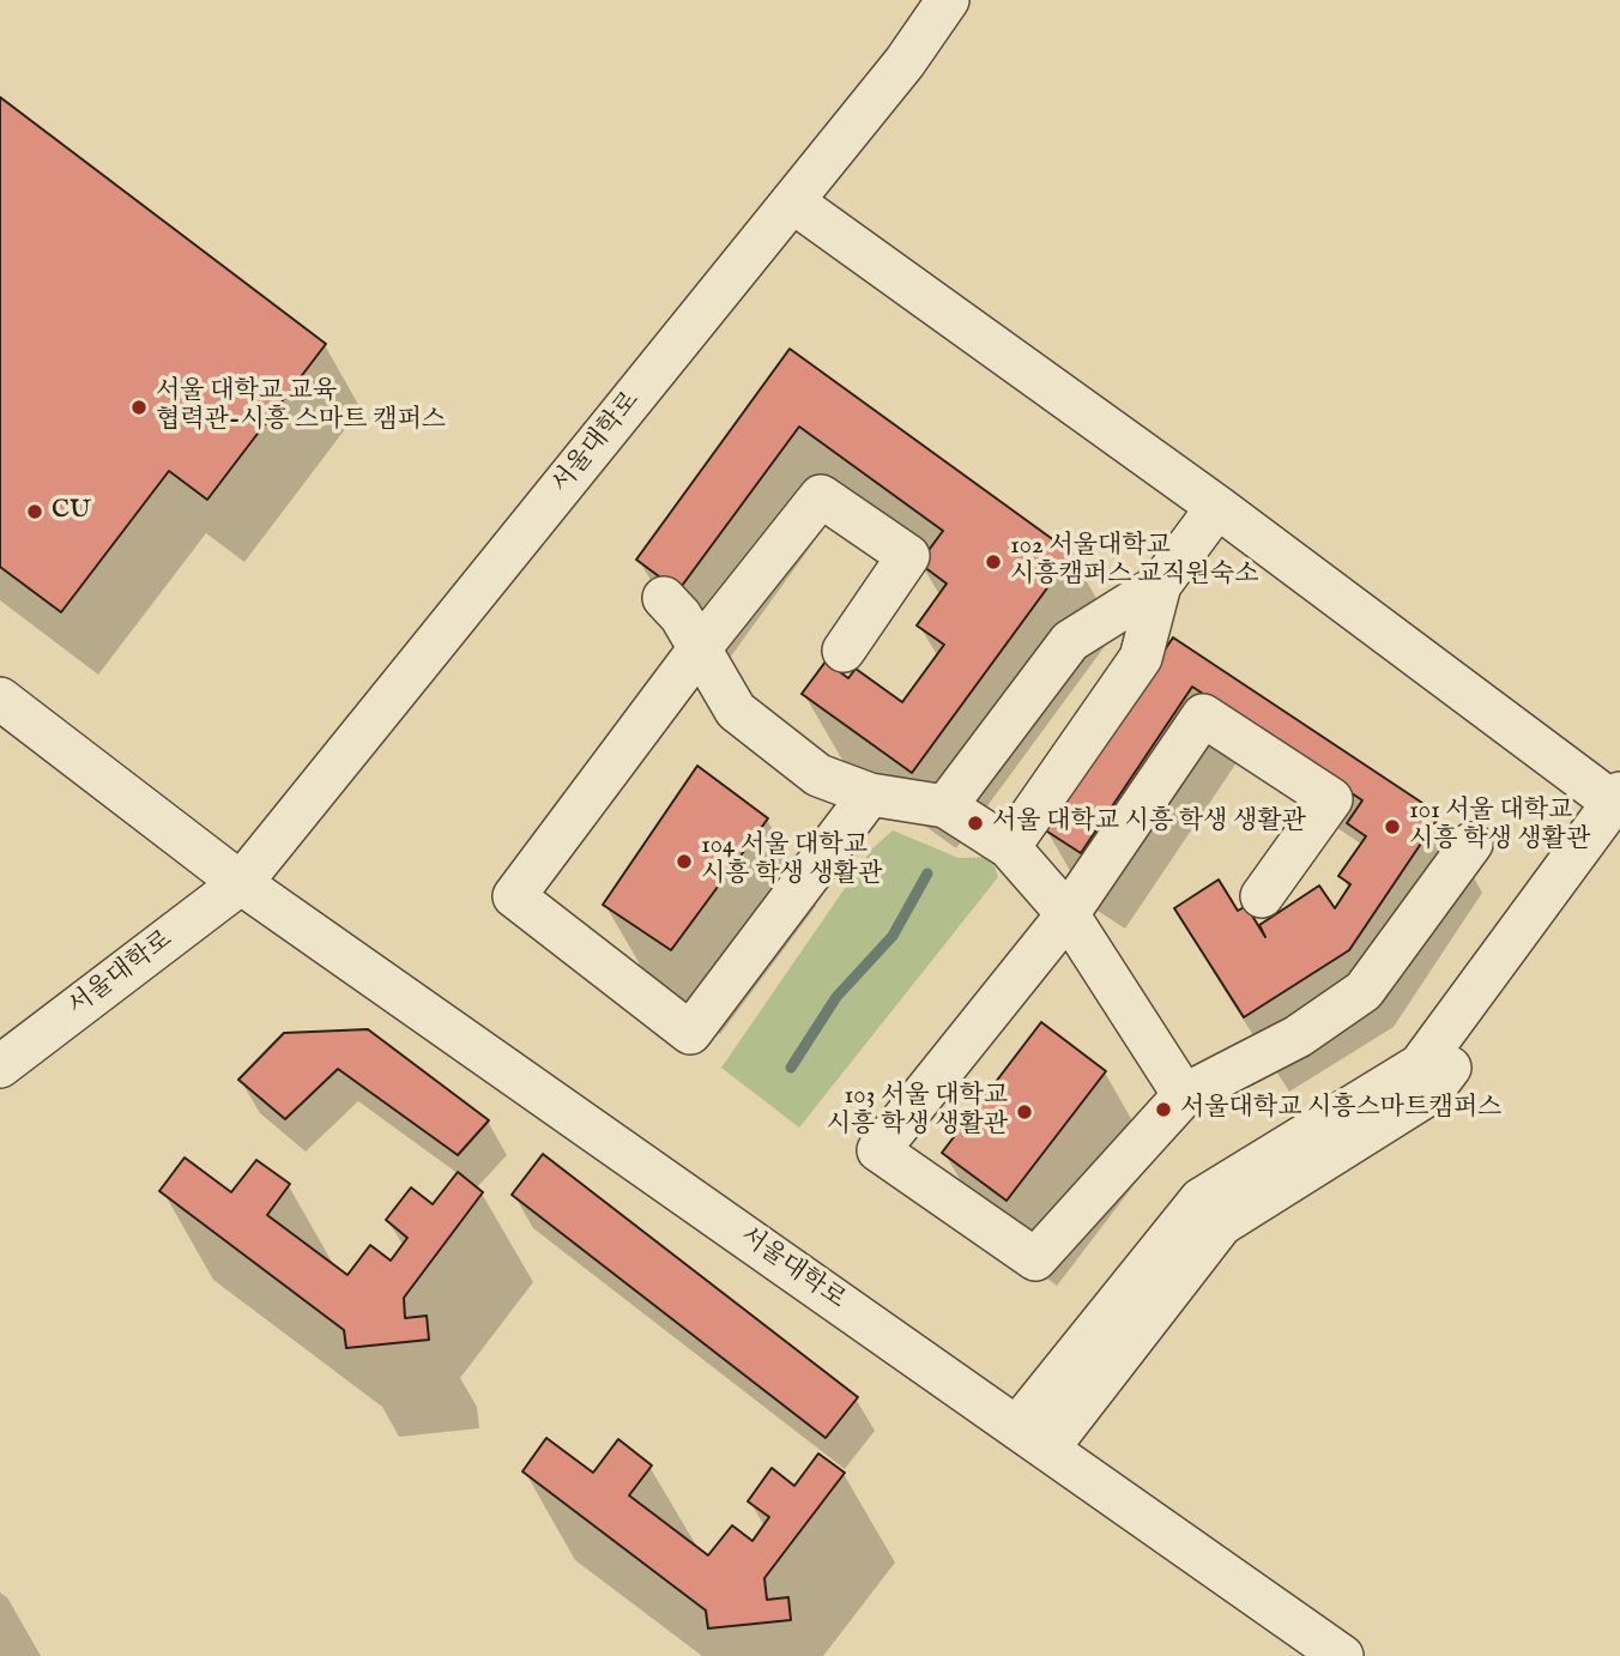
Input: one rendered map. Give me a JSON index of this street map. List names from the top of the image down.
{
  "streets": {
    "street": ["서울대학로"]
  },
  "places": [
    "서울 대학교 교육 협력관-시흥 스마트 캠퍼스",
    "CU",
    "102 서울대학교 시흥캠퍼스 교직원숙소",
    "서울 대학교 시흥 학생 생활관",
    "101 서울 대학교 시흥 학생 생활관",
    "104 서울 대학교 시흥 학생 생활관",
    "서울대학교 시흥스마트캠퍼스",
    "103 서울 대학교 시흥 학생 생활관"
  ]
}
